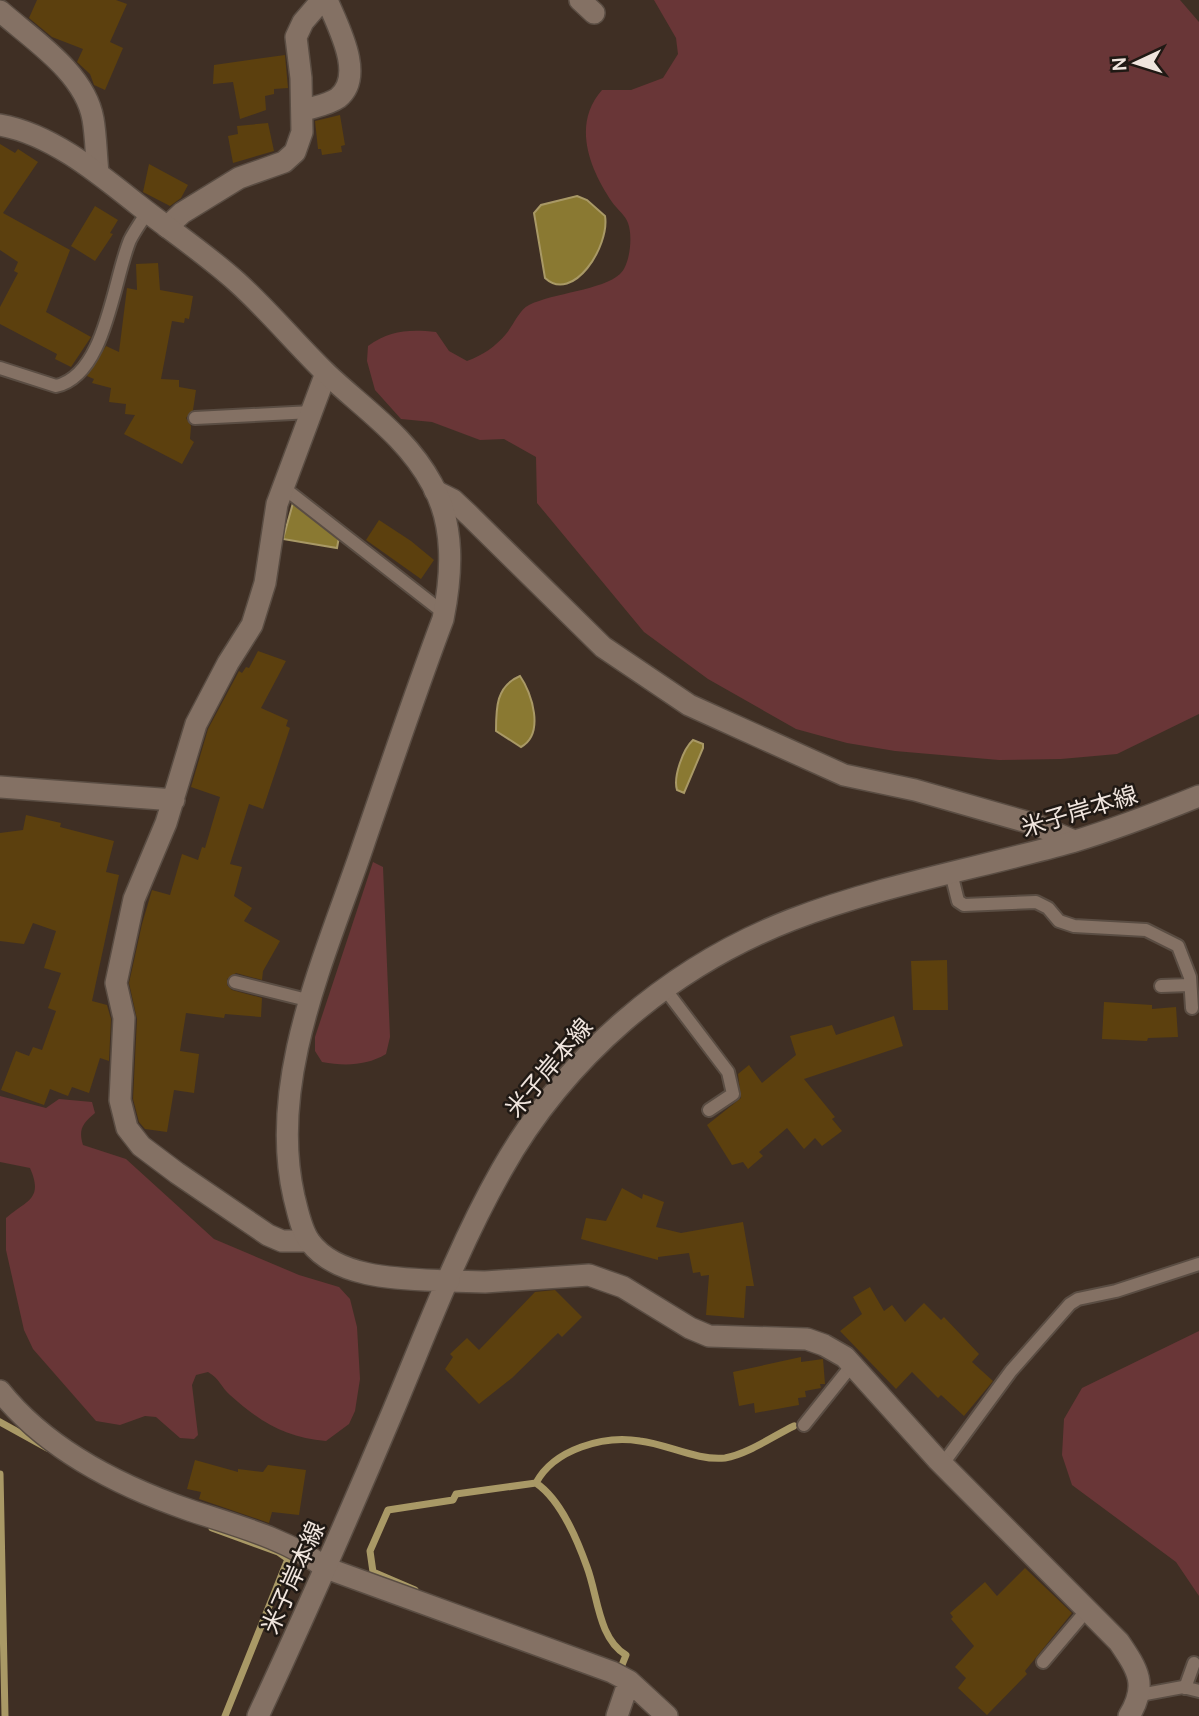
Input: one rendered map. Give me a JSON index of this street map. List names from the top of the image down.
{
  "streets": {
    "street": ["米子岸本線"]
  },
  "north": "left"
}
